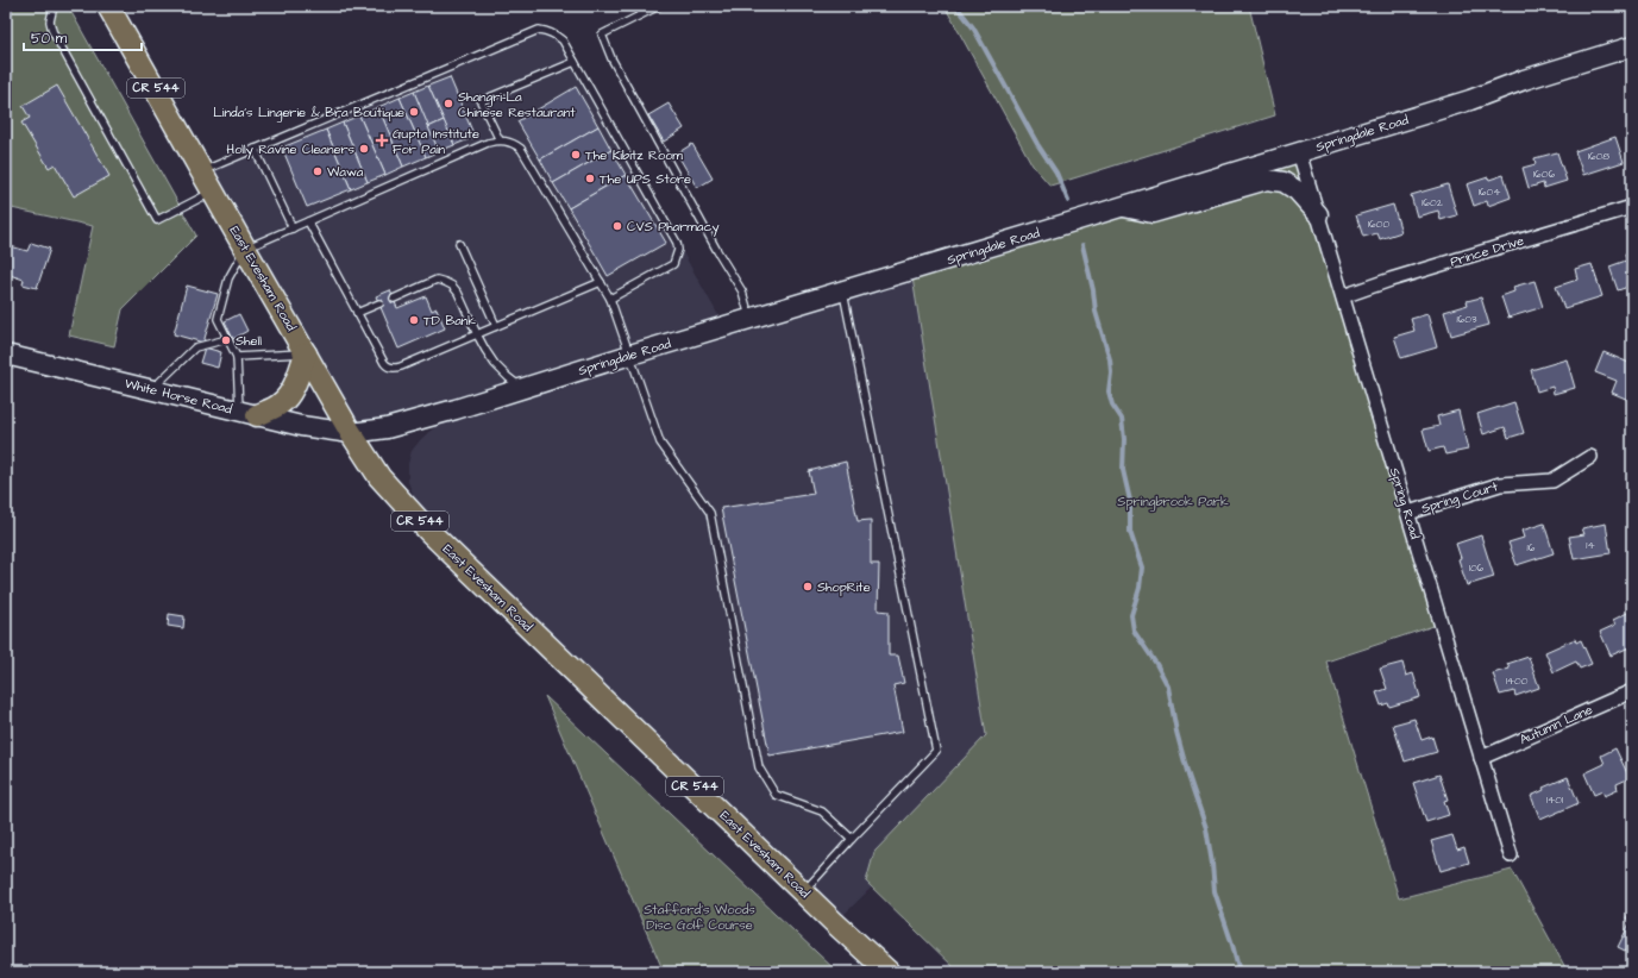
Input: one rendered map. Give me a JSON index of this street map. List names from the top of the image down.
{
  "streets": {
    "main road": [
      "CR 544",
      "Springdale Road",
      "East Evesham Road",
      "White Horse Road"
    ],
    "street": [
      "Prince Drive",
      "Spring Court",
      "Spring Road",
      "Autumn Lane"
    ]
  },
  "crossings": [
    ["Springdale Road", "East Evesham Road"],
    ["Springdale Road", "White Horse Road"],
    ["Springdale Road", "Spring Road"],
    ["Prince Drive", "Spring Road"],
    ["East Evesham Road", "White Horse Road"],
    ["Spring Court", "Spring Road"],
    ["Spring Road", "Autumn Lane"]
  ],
  "parks": ["Springbrook Park", "Stafford's Woods Disc Golf Course"],
  "places": {
    "other": [
      "Shangri-La Chinese Restaurant",
      "Linda's Lingerie & Bra Boutique",
      "Holly Ravine Cleaners",
      "The Kibitz Room",
      "Wawa",
      "The UPS Store",
      "CVS Pharmacy",
      "TD Bank",
      "Shell",
      "ShopRite"
    ],
    "health": ["Gupta Institute For Pain"]
  },
  "house_numbers": [
    "1608",
    "1606",
    "1604",
    "1602",
    "1600",
    "1603",
    "14",
    "16",
    "106",
    "1400",
    "1401"
  ],
  "scale_bar": "50 m"
}
